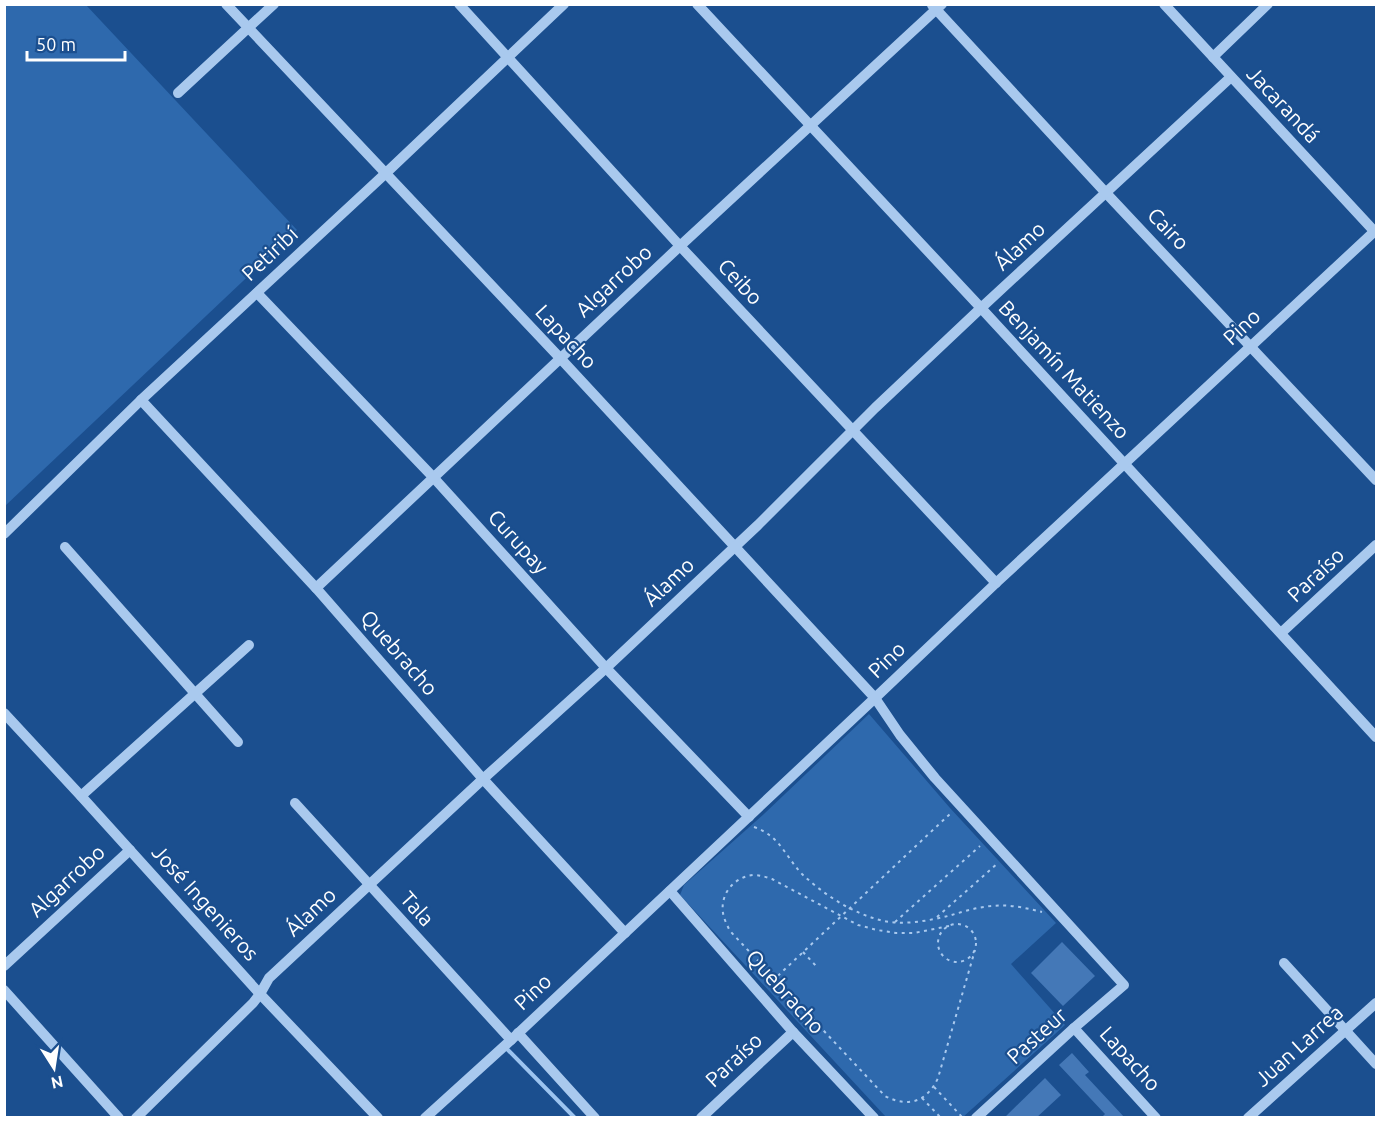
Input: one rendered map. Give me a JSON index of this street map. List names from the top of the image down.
{
  "streets": {
    "street": [
      "Jacarandá",
      "Cairo",
      "Álamo",
      "Petiribí",
      "Algarrobo",
      "Ceibo",
      "Pino",
      "Lapacho",
      "Benjamín Matienzo",
      "Curupay",
      "Paraíso",
      "Quebracho",
      "José Ingenieros",
      "Tala",
      "Pasteur",
      "Juan Larrea"
    ]
  },
  "crossings": [
    ["Jacarandá", "Álamo"],
    ["Jacarandá", "Pino"],
    ["Cairo", "Álamo"],
    ["Cairo", "Algarrobo"],
    ["Cairo", "Pino"],
    ["Álamo", "Ceibo"],
    ["Álamo", "Lapacho"],
    ["Álamo", "Benjamín Matienzo"],
    ["Álamo", "Curupay"],
    ["Álamo", "Quebracho"],
    ["Álamo", "José Ingenieros"],
    ["Álamo", "Tala"],
    ["Petiribí", "Ceibo"],
    ["Petiribí", "Lapacho"],
    ["Petiribí", "Curupay"],
    ["Petiribí", "Quebracho"],
    ["Algarrobo", "Ceibo"],
    ["Algarrobo", "Lapacho"],
    ["Algarrobo", "Benjamín Matienzo"],
    ["Algarrobo", "Curupay"],
    ["Algarrobo", "Quebracho"],
    ["Algarrobo", "José Ingenieros"],
    ["Ceibo", "Pino"],
    ["Pino", "Lapacho"],
    ["Pino", "Benjamín Matienzo"],
    ["Pino", "Curupay"],
    ["Pino", "Quebracho"],
    ["Pino", "Tala"],
    ["Lapacho", "Pasteur"],
    ["Benjamín Matienzo", "Paraíso"],
    ["Paraíso", "Quebracho"]
  ],
  "scale_bar": "50 m",
  "north": "bottom"
}
